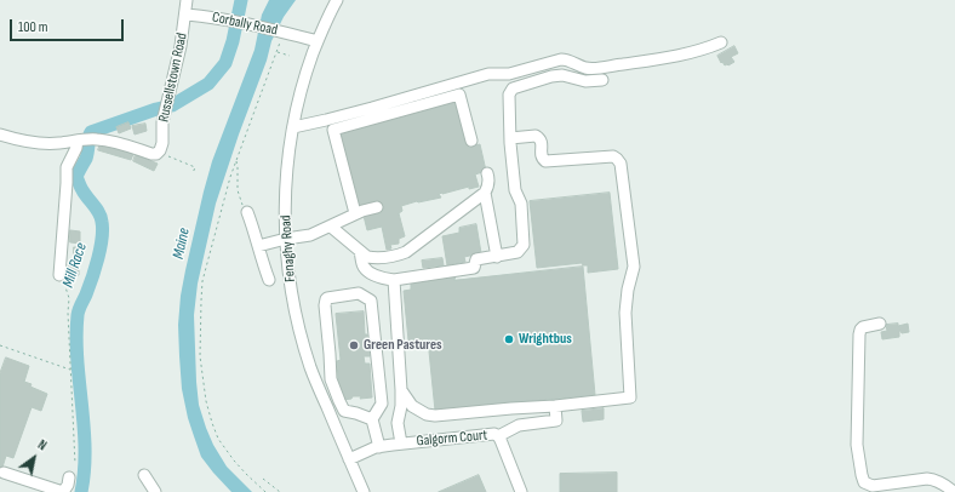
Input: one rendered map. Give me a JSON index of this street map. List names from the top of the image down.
{
  "streets": {
    "street": [
      "Corbally Road",
      "Russellstown Road",
      "Fenaghy Road",
      "Galgorm Court"
    ]
  },
  "crossings": [
    ["Corbally Road", "Russellstown Road"],
    ["Corbally Road", "Fenaghy Road"],
    ["Fenaghy Road", "Galgorm Court"]
  ],
  "water": ["Maine", "Mill Race"],
  "places": ["Wrightbus", "Green Pastures"],
  "scale_bar": "100 m",
  "north": "top right"
}
